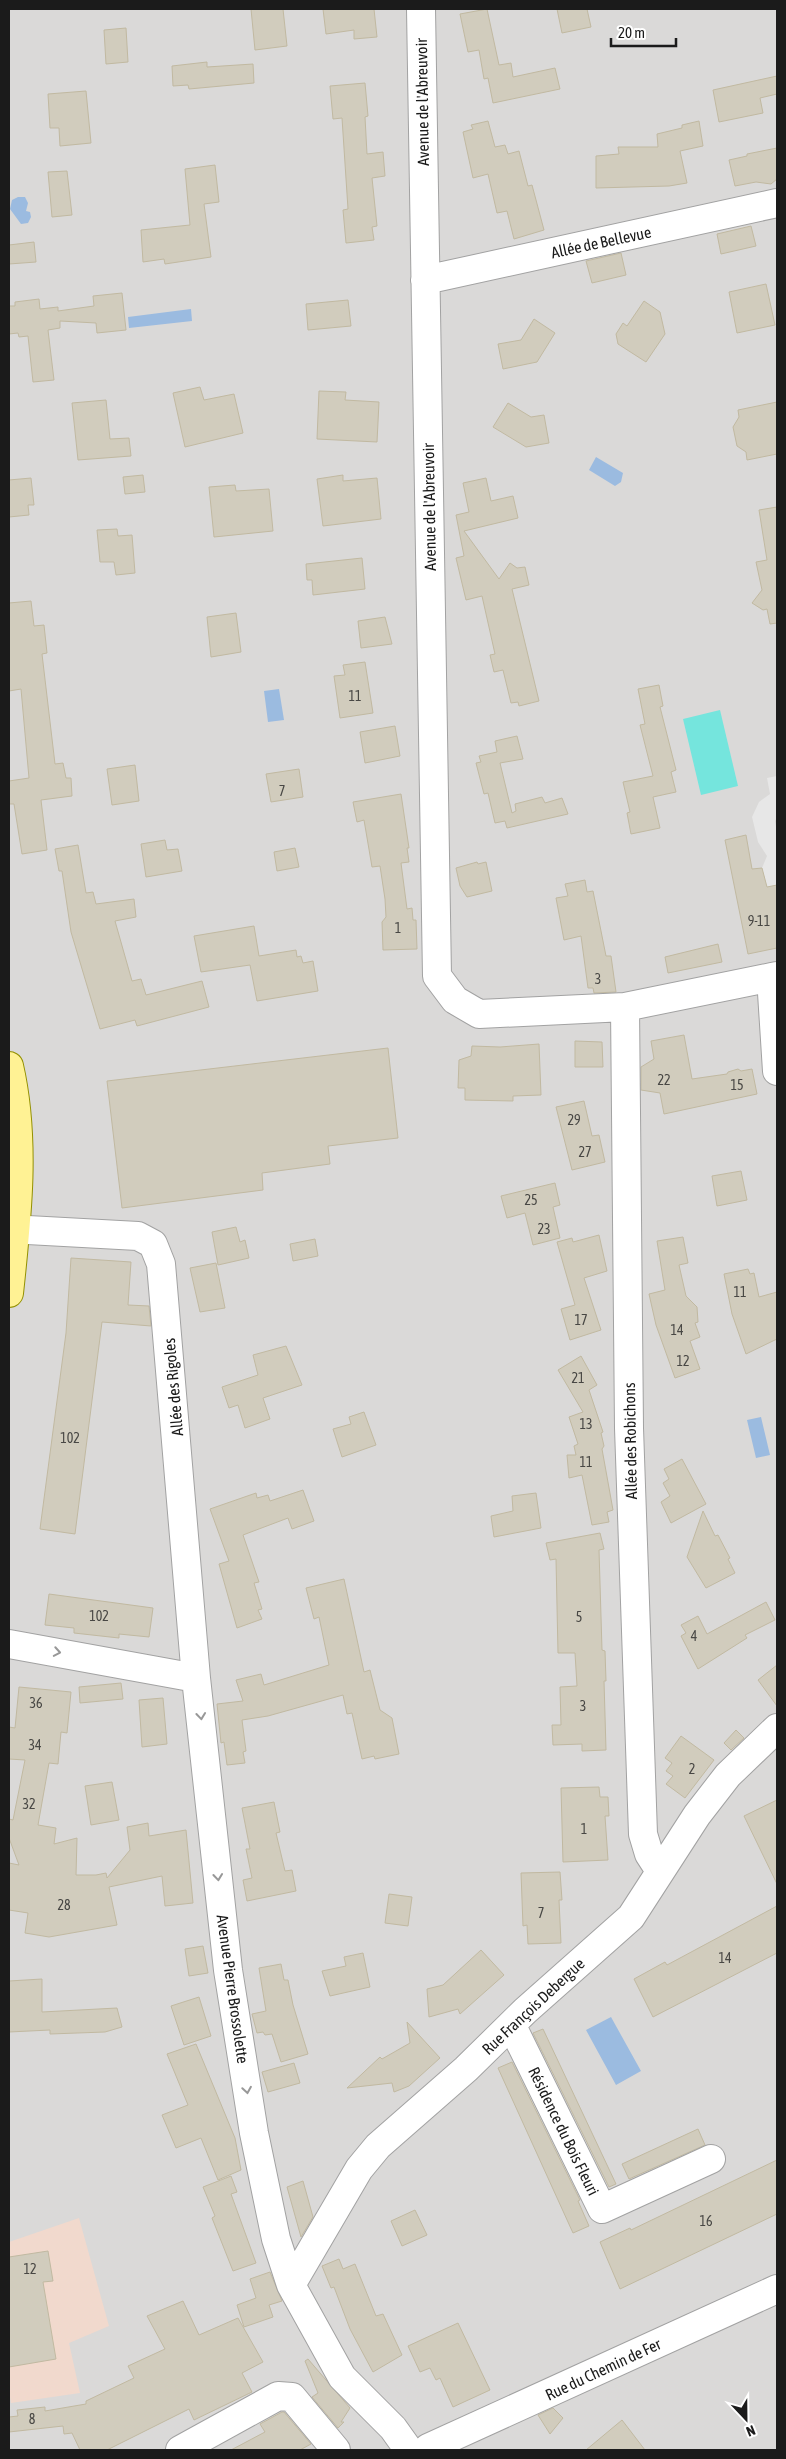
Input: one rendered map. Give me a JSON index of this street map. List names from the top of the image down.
{
  "streets": {
    "street": [
      "Avenue de l'Abreuvoir",
      "Allée de Bellevue",
      "Allée des Rigoles",
      "Allée des Robichons",
      "Avenue Pierre Brossolette",
      "Rue François Debergue",
      "Résidence du Bois Fleuri",
      "Rue du Chemin de Fer"
    ]
  },
  "crossings": [
    ["Avenue de l'Abreuvoir", "Allée de Bellevue"],
    ["Avenue de l'Abreuvoir", "Allée des Robichons"],
    ["Allée des Rigoles", "Avenue Pierre Brossolette"],
    ["Allée des Robichons", "Rue François Debergue"],
    ["Avenue Pierre Brossolette", "Rue François Debergue"],
    ["Avenue Pierre Brossolette", "Rue du Chemin de Fer"],
    ["Rue François Debergue", "Résidence du Bois Fleuri"]
  ],
  "one_way": ["Avenue Pierre Brossolette"],
  "house_numbers": [
    "11",
    "7",
    "9-11",
    "1",
    "3",
    "22",
    "15",
    "29",
    "27",
    "25",
    "23",
    "11",
    "17",
    "14",
    "12",
    "21",
    "13",
    "102",
    "11",
    "102",
    "5",
    "4",
    "36",
    "3",
    "34",
    "2",
    "32",
    "1",
    "28",
    "7",
    "14",
    "16",
    "12",
    "8"
  ],
  "scale_bar": "20 m",
  "north": "bottom"
}
